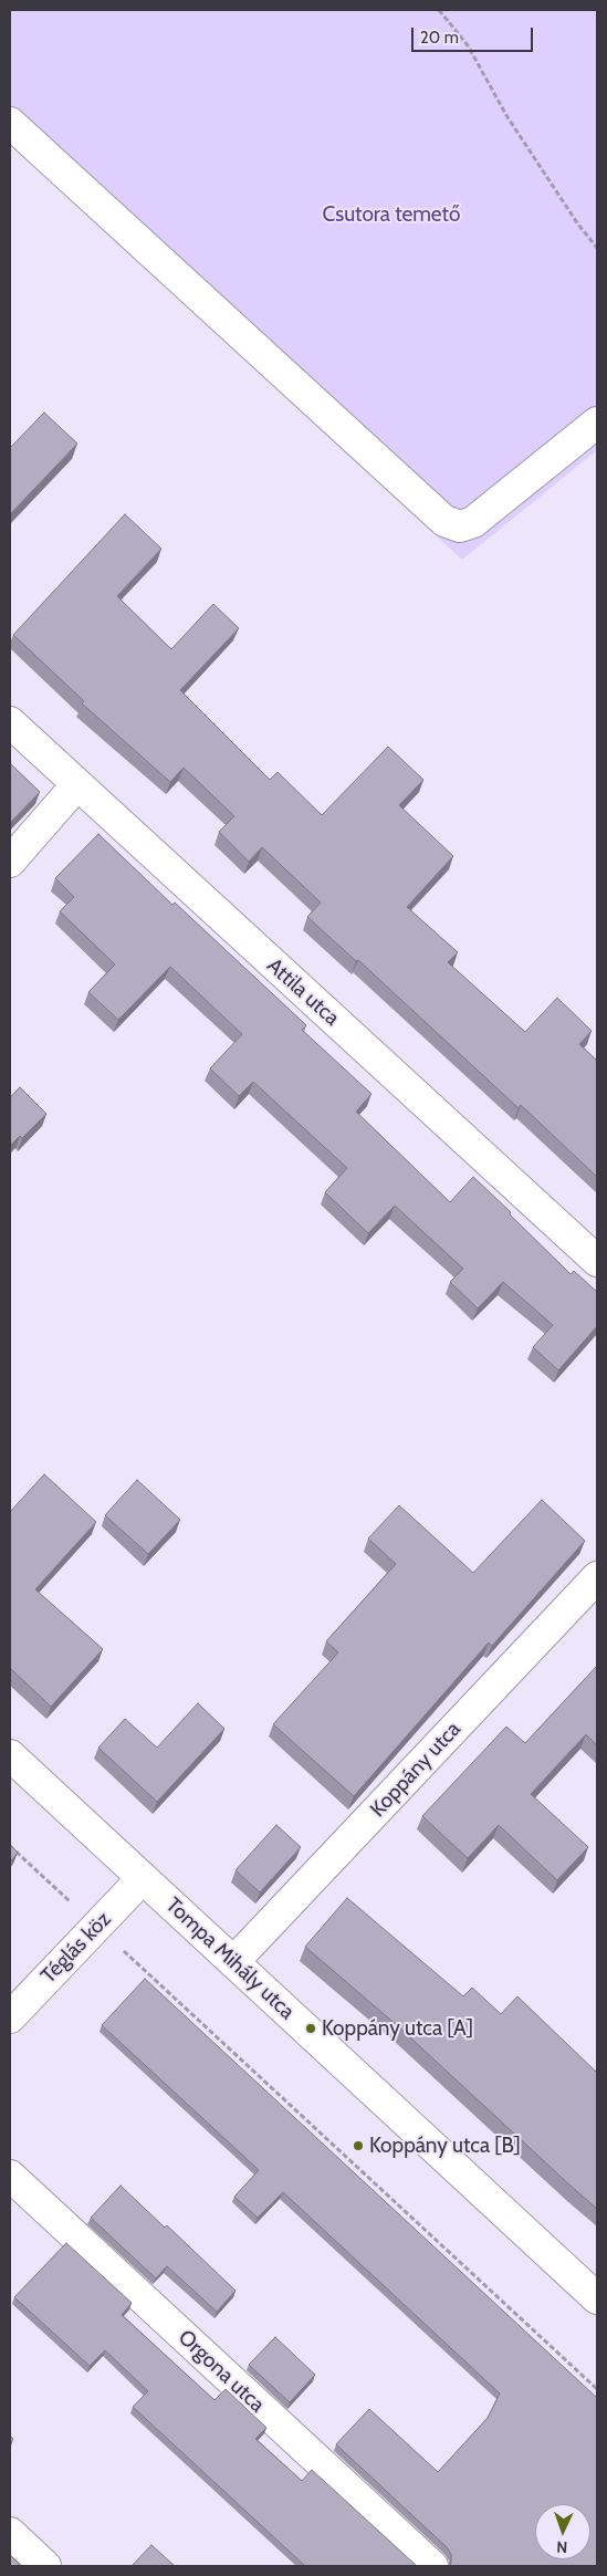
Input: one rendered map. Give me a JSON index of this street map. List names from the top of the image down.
{
  "streets": {
    "street": [
      "Attila utca",
      "Koppány utca",
      "Téglás köz",
      "Tompa Mihály utca",
      "Orgona utca"
    ]
  },
  "crossings": [
    ["Koppány utca", "Tompa Mihály utca"],
    ["Téglás köz", "Tompa Mihály utca"]
  ],
  "parks": ["Csutora temető"],
  "places": ["Koppány utca [A]", "Koppány utca [B]"],
  "scale_bar": "20 m",
  "north": "bottom"
}
